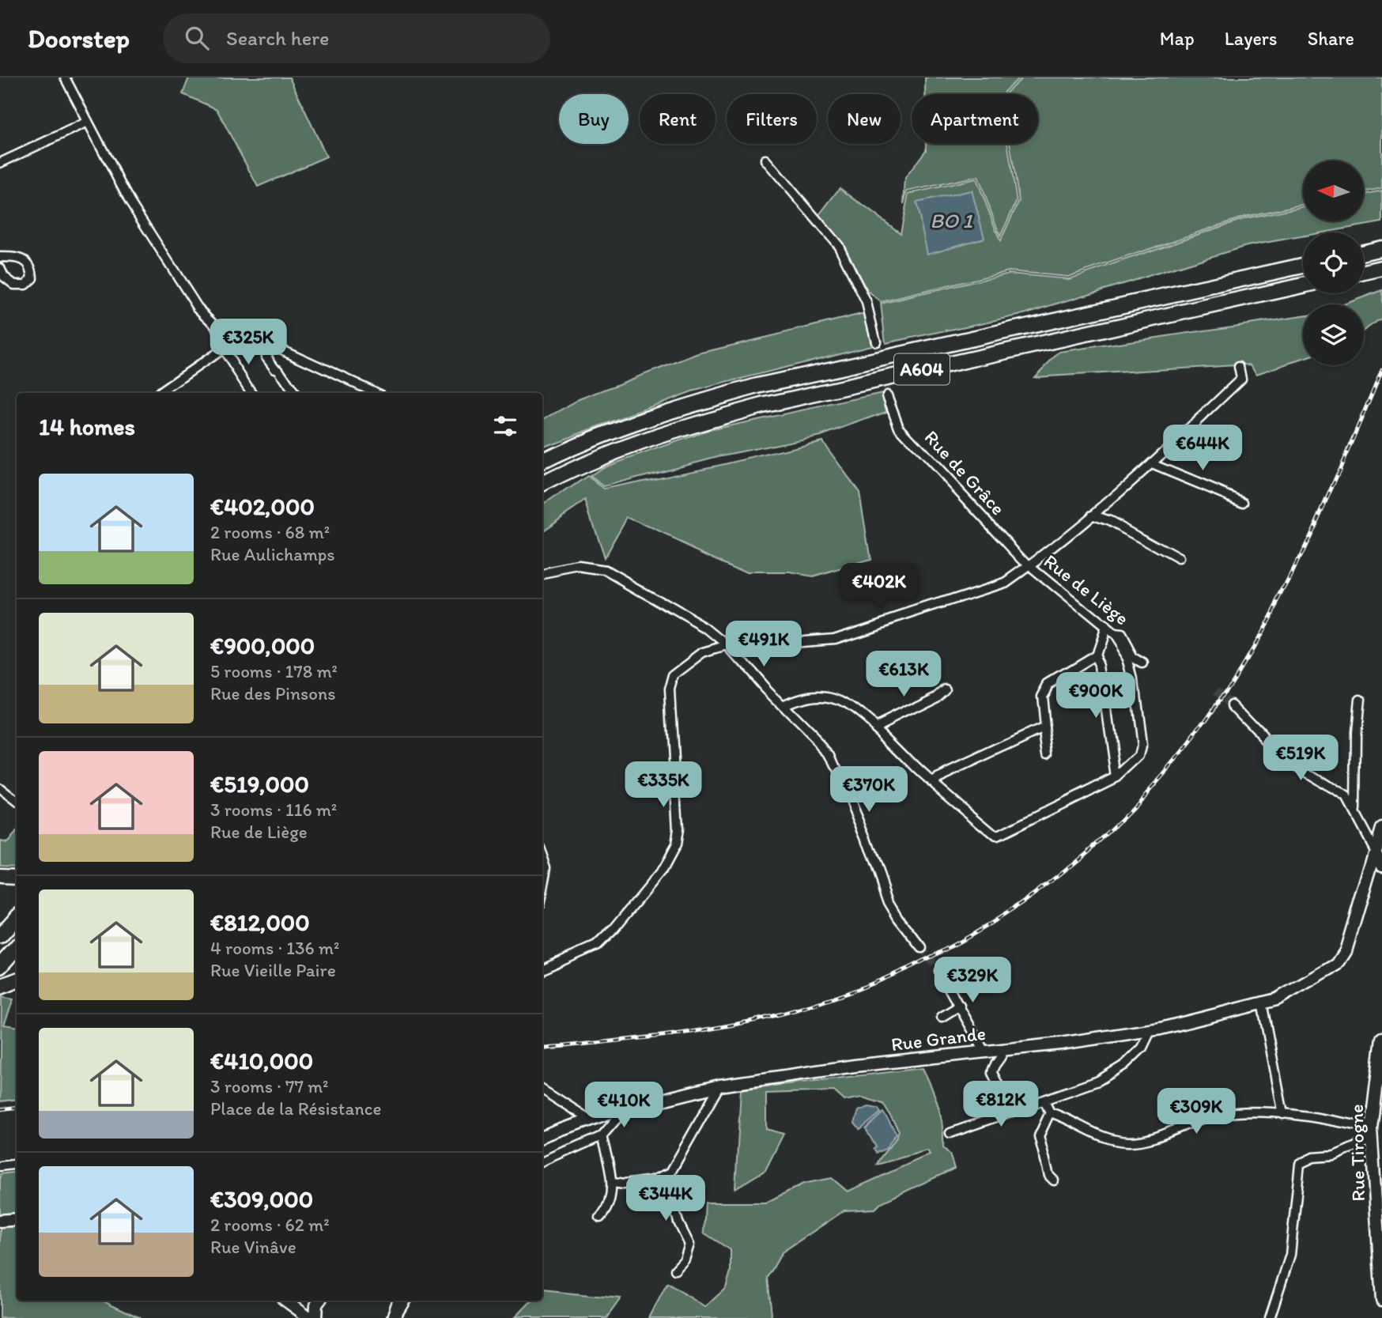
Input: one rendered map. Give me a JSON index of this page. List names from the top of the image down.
{
  "streets": {
    "highway": ["A604"],
    "street": [
      "Rue de Grâce",
      "Rue de Liège",
      "Rue Grande",
      "Rue Tirogne"
    ]
  },
  "crossings": [
    ["Rue de Grâce", "Rue de Liège"]
  ],
  "water": ["BO 1"],
  "north": "left",
  "page": {
    "header": "Doorstep",
    "search": "Search here",
    "nav": ["Map", "Layers", "Share"],
    "chip": [
      "Buy",
      "Rent",
      "Filters",
      "New",
      "Apartment"
    ],
    "price": [
      "€325K",
      "€644K",
      "€402K",
      "€491K",
      "€613K",
      "€900K",
      "€519K",
      "€335K",
      "€370K",
      "€329K",
      "€812K",
      "€410K",
      "€309K",
      "€344K"
    ],
    "heading": "14 homes",
    "list": [
      {
        "name": "€402,000",
        "note": "2 rooms · 68 m² · Rue Aulichamps"
      },
      {
        "name": "€900,000",
        "note": "5 rooms · 178 m² · Rue des Pinsons"
      },
      {
        "name": "€519,000",
        "note": "3 rooms · 116 m² · Rue de Liège"
      },
      {
        "name": "€812,000",
        "note": "4 rooms · 136 m² · Rue Vieille Paire"
      },
      {
        "name": "€410,000",
        "note": "3 rooms · 77 m² · Place de la Résistance"
      },
      {
        "name": "€309,000",
        "note": "2 rooms · 62 m² · Rue Vinâve"
      }
    ]
  }
}
